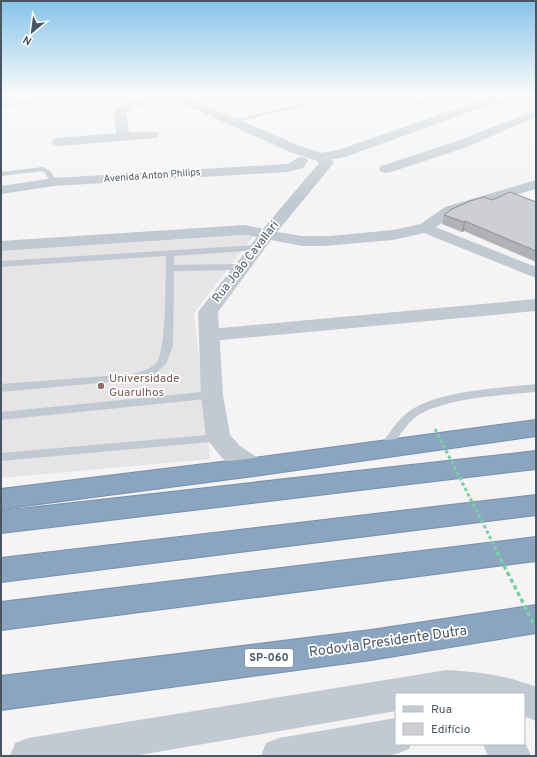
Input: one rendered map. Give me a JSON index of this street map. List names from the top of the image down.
{
  "streets": {
    "highway": ["Rodovia Presidente Dutra", "SP-060"],
    "street": ["Avenida Anton Philips", "Rua João Cavallari"]
  },
  "places": ["Universidade Guarulhos"],
  "legend": ["Rua", "Edifício"],
  "north": "bottom left"
}
